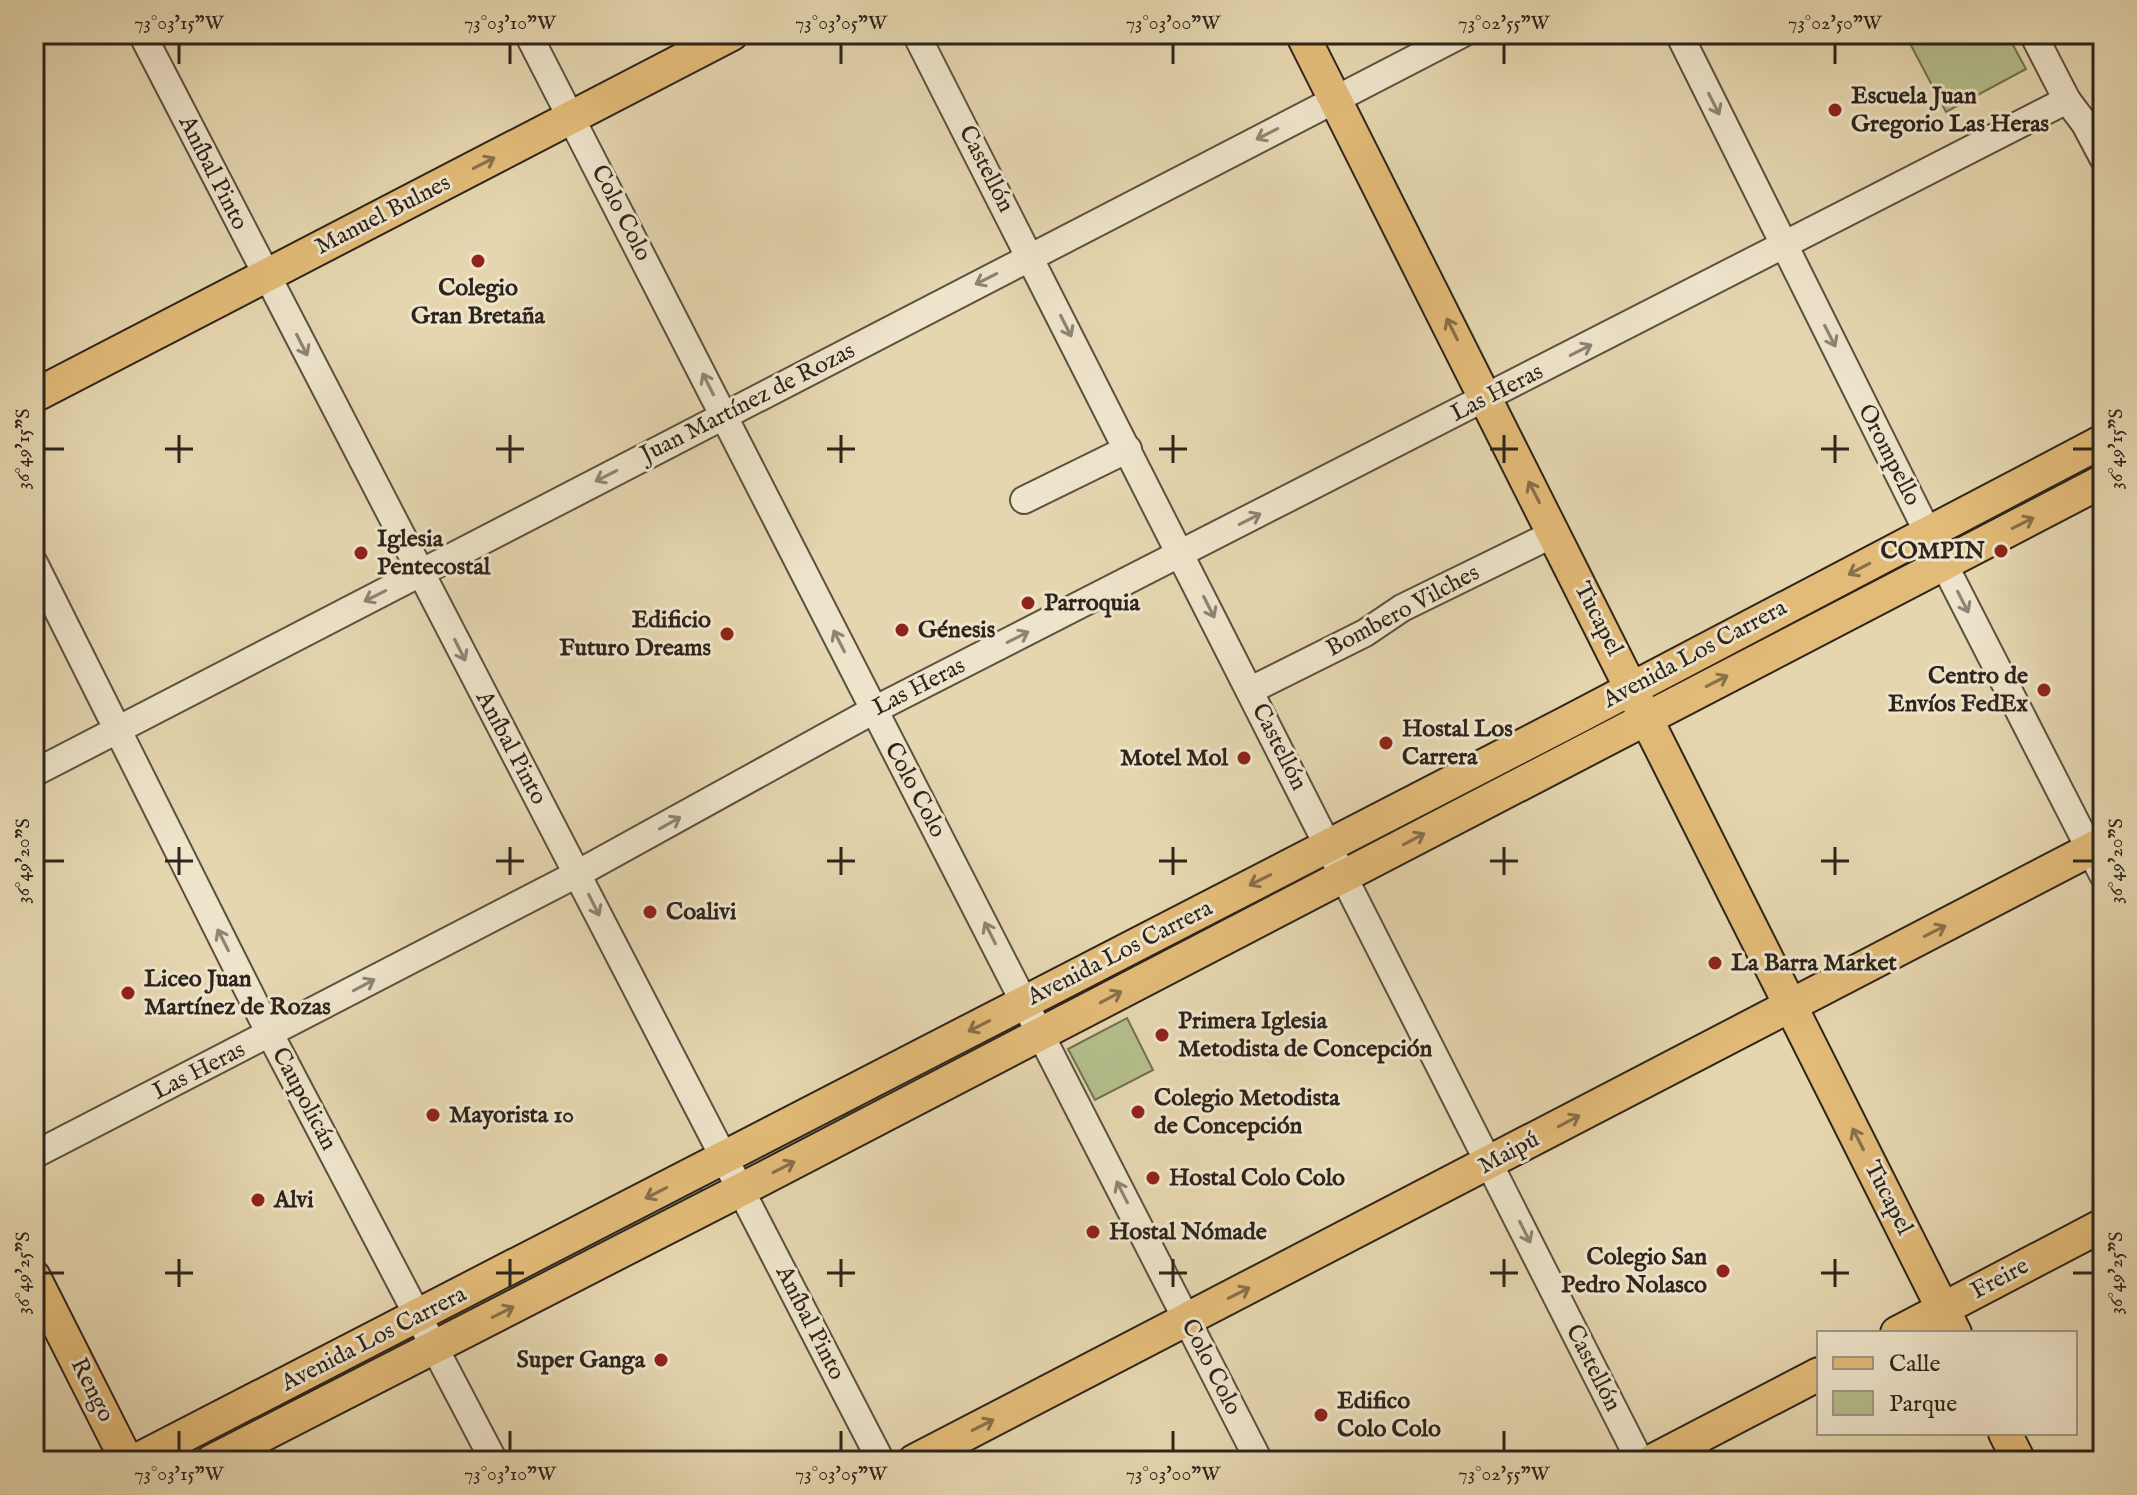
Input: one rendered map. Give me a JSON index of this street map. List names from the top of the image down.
{
  "streets": {
    "main road": [
      "Manuel Bulnes",
      "Tucapel",
      "Avenida Los Carrera",
      "Maipú",
      "Freire",
      "Rengo"
    ],
    "street": [
      "Castellón",
      "Aníbal Pinto",
      "Colo Colo",
      "Las Heras",
      "Juan Martínez de Rozas",
      "Orompello",
      "Bombero Vilches",
      "Caupolicán"
    ]
  },
  "crossings": [
    ["Castellón", "Las Heras"],
    ["Castellón", "Juan Martínez de Rozas"],
    ["Castellón", "Bombero Vilches"],
    ["Castellón", "Avenida Los Carrera"],
    ["Castellón", "Maipú"],
    ["Aníbal Pinto", "Manuel Bulnes"],
    ["Aníbal Pinto", "Las Heras"],
    ["Aníbal Pinto", "Juan Martínez de Rozas"],
    ["Aníbal Pinto", "Avenida Los Carrera"],
    ["Colo Colo", "Manuel Bulnes"],
    ["Colo Colo", "Las Heras"],
    ["Colo Colo", "Juan Martínez de Rozas"],
    ["Colo Colo", "Avenida Los Carrera"],
    ["Colo Colo", "Maipú"],
    ["Las Heras", "Orompello"],
    ["Las Heras", "Tucapel"],
    ["Las Heras", "Caupolicán"],
    ["Juan Martínez de Rozas", "Tucapel"],
    ["Juan Martínez de Rozas", "Caupolicán"],
    ["Orompello", "Avenida Los Carrera"],
    ["Orompello", "Maipú"],
    ["Bombero Vilches", "Tucapel"],
    ["Tucapel", "Avenida Los Carrera"],
    ["Tucapel", "Maipú"],
    ["Tucapel", "Freire"],
    ["Avenida Los Carrera", "Caupolicán"]
  ],
  "one_way": [
    "Castellón",
    "Aníbal Pinto",
    "Colo Colo",
    "Manuel Bulnes",
    "Las Heras",
    "Juan Martínez de Rozas",
    "Orompello",
    "Tucapel",
    "Maipú"
  ],
  "places": [
    "Escuela Juan Gregorio Las Heras",
    "Colegio Gran Bretaña",
    "COMPIN",
    "Iglesia Pentecostal",
    "Parroquia",
    "Génesis",
    "Edificio Futuro Dreams",
    "Centro de Envíos FedEx",
    "Hostal Los Carrera",
    "Motel Mol",
    "Coalivi",
    "La Barra Market",
    "Liceo Juan Martínez de Rozas",
    "Primera Iglesia Metodista de Concepción",
    "Colegio Metodista de Concepción",
    "Mayorista 10",
    "Hostal Colo Colo",
    "Alvi",
    "Hostal Nómade",
    "Colegio San Pedro Nolasco",
    "Super Ganga",
    "Edifico Colo Colo"
  ],
  "legend": ["Calle", "Parque"],
  "coordinates": [
    "73°03'15\"W",
    "73°03'10\"W",
    "73°03'05\"W",
    "73°03'00\"W",
    "73°02'55\"W",
    "73°02'50\"W",
    "36°49'15\"S",
    "36°49'20\"S",
    "36°49'25\"S"
  ]
}
